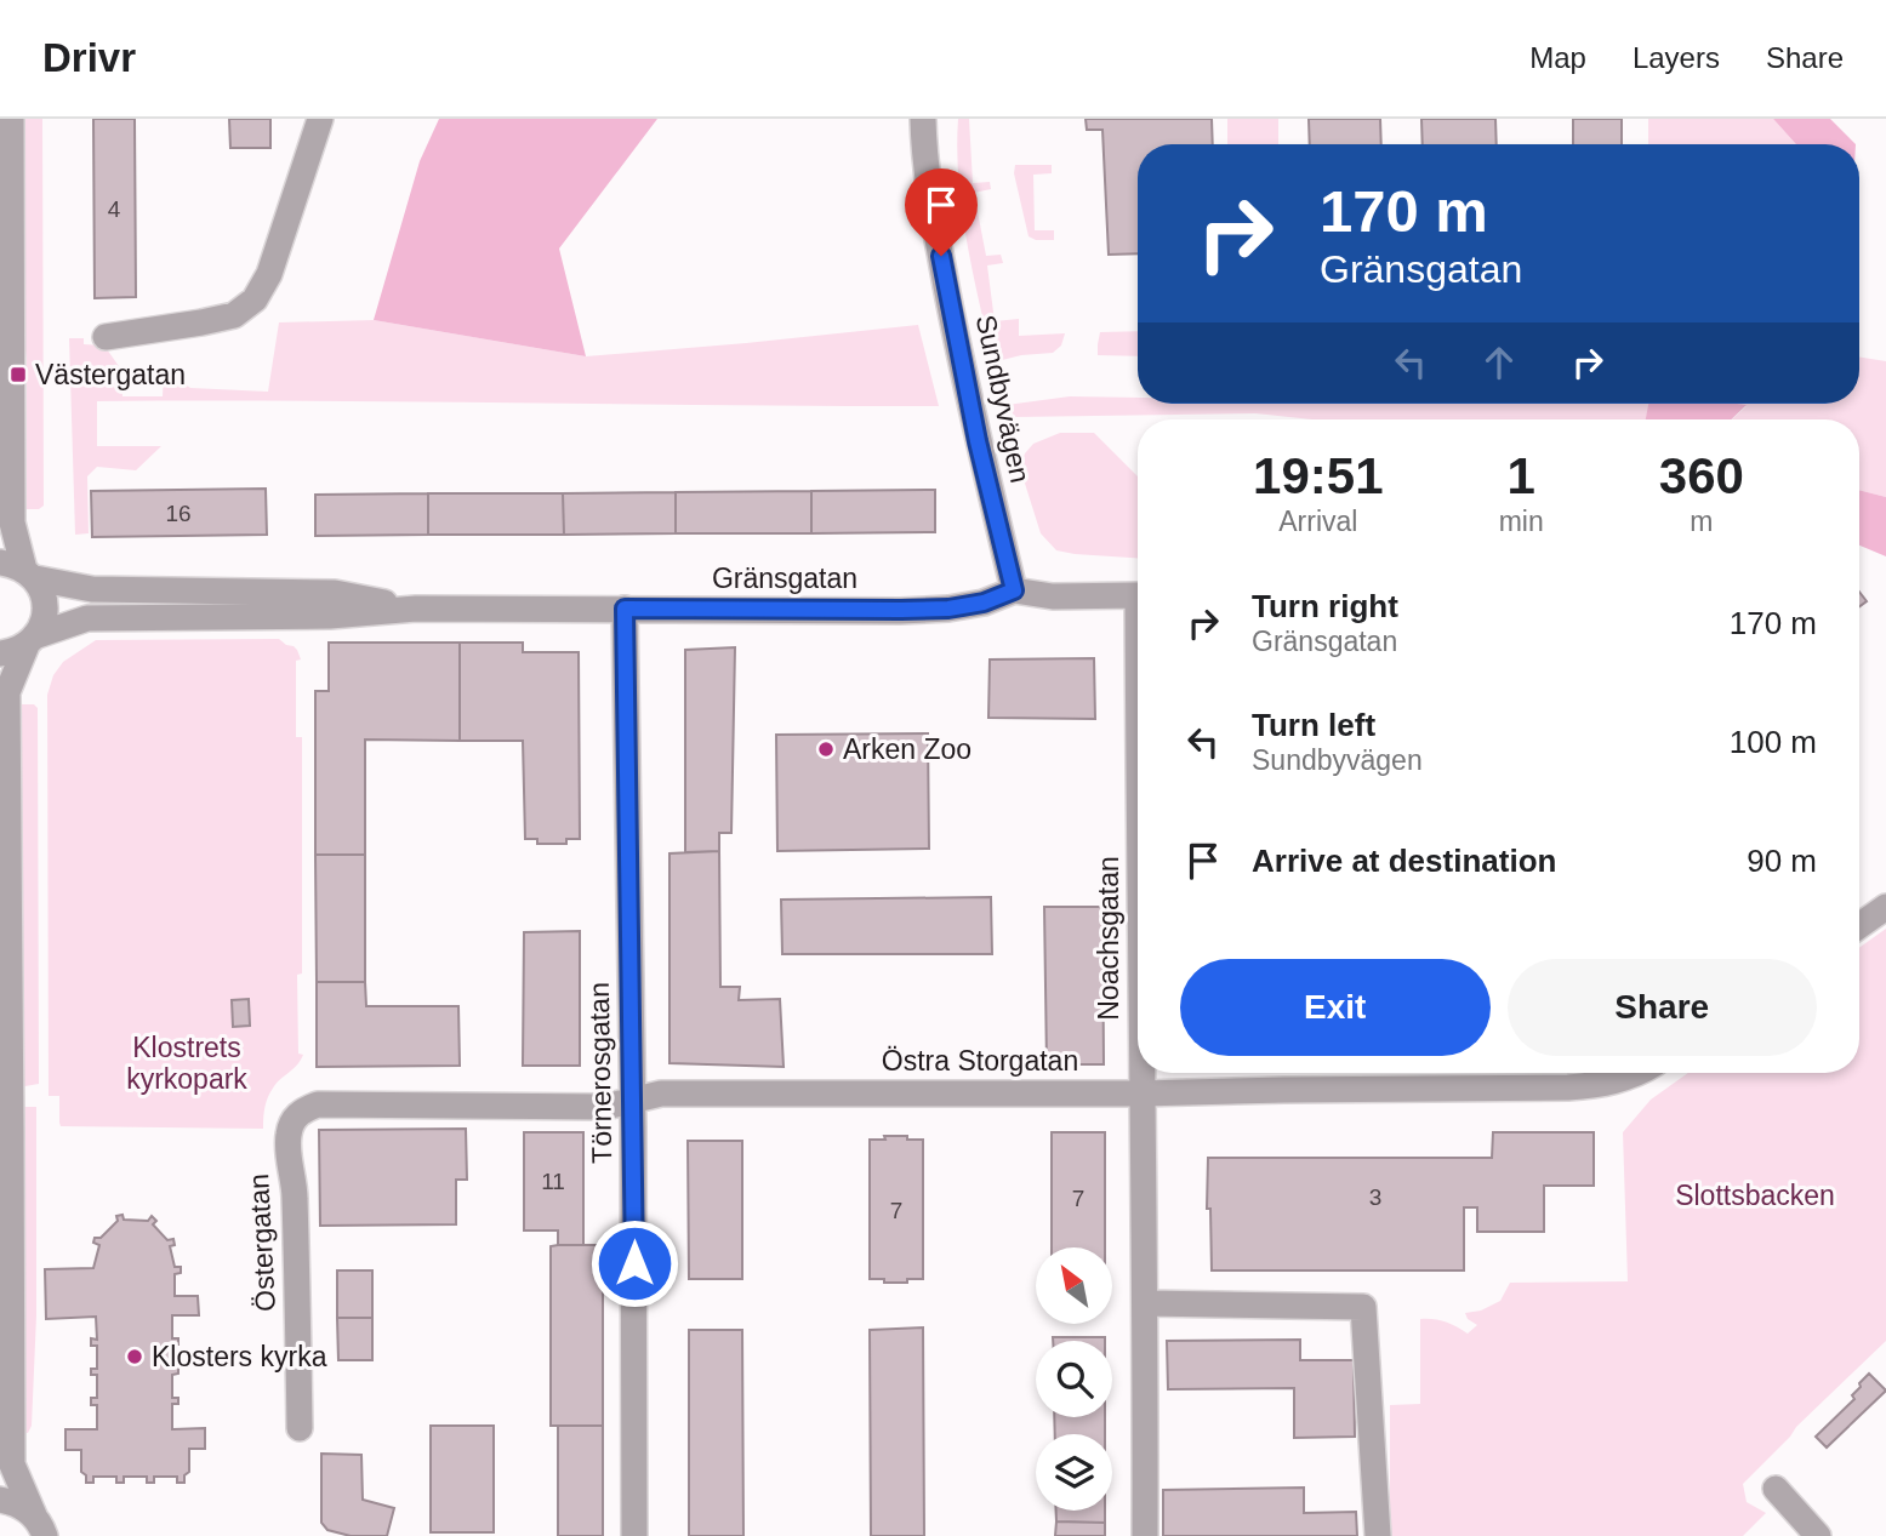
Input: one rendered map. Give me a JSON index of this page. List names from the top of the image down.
{
  "streets": {
    "street": [
      "Sundbyvägen",
      "Gränsgatan",
      "Noachsgatan",
      "Östra Storgatan",
      "Törnerosgatan",
      "Östergatan"
    ]
  },
  "crossings": [
    ["Sundbyvägen", "Gränsgatan"],
    ["Gränsgatan", "Törnerosgatan"],
    ["Noachsgatan", "Östra Storgatan"],
    ["Östra Storgatan", "Törnerosgatan"],
    ["Östra Storgatan", "Östergatan"]
  ],
  "parks": ["Klostrets kyrkopark", "Slottsbacken"],
  "places": {
    "transit": ["Västergatan"],
    "other": ["Arken Zoo", "Klosters kyrka"]
  },
  "house_numbers": [
    "4",
    "16",
    "11",
    "3",
    "7",
    "7"
  ],
  "north": "top left",
  "page": {
    "header": "Drivr",
    "nav": ["Map", "Layers", "Share"],
    "turn": ["170 m", "Gränsgatan"],
    "eta": [
      "19:51",
      "Arrival",
      "1",
      "min",
      "360",
      "m"
    ],
    "list": [
      {
        "name": "Turn right",
        "note": "Gränsgatan",
        "value": "170 m"
      },
      {
        "name": "Turn left",
        "note": "Sundbyvägen",
        "value": "100 m"
      },
      {
        "name": "Arrive at destination",
        "value": "90 m"
      }
    ],
    "buttons": ["Exit", "Share"]
  }
}
